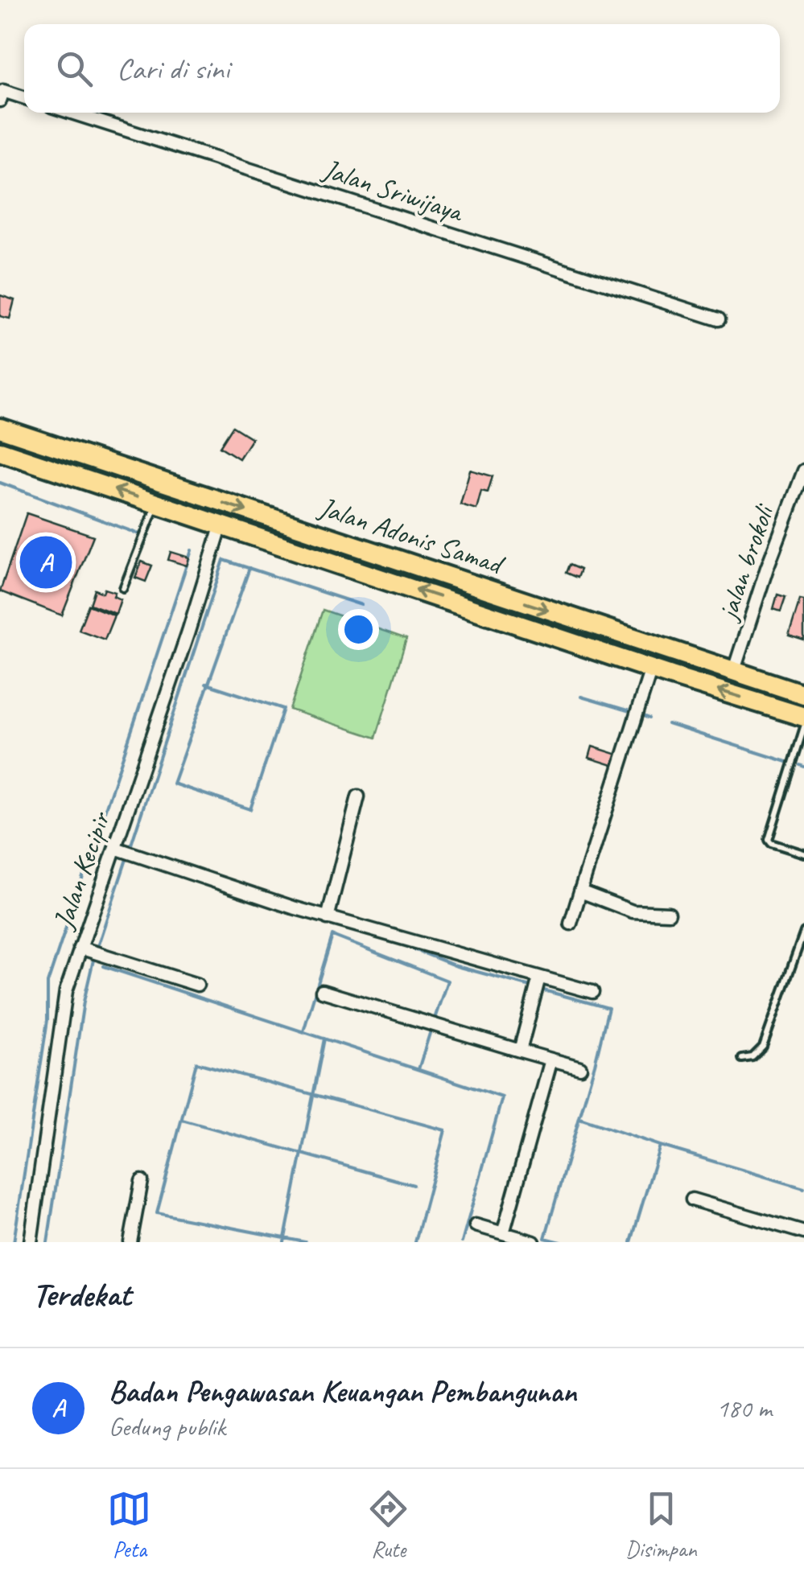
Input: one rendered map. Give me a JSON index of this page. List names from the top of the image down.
{
  "streets": {
    "highway": ["Jalan Adonis Samad"],
    "street": ["Jalan Sriwijaya", "jalan brokoli", "Jalan Kecipir"]
  },
  "crossings": [
    ["Jalan Adonis Samad", "jalan brokoli"]
  ],
  "page": {
    "search": "Cari di sini",
    "pins": "A",
    "heading": "Terdekat",
    "list": [
      {
        "mark": "A",
        "name": "Badan Pengawasan Keuangan Pembangunan",
        "note": "Gedung publik",
        "value": "180 m"
      }
    ],
    "nav": ["Peta", "Rute", "Disimpan"]
  }
}
